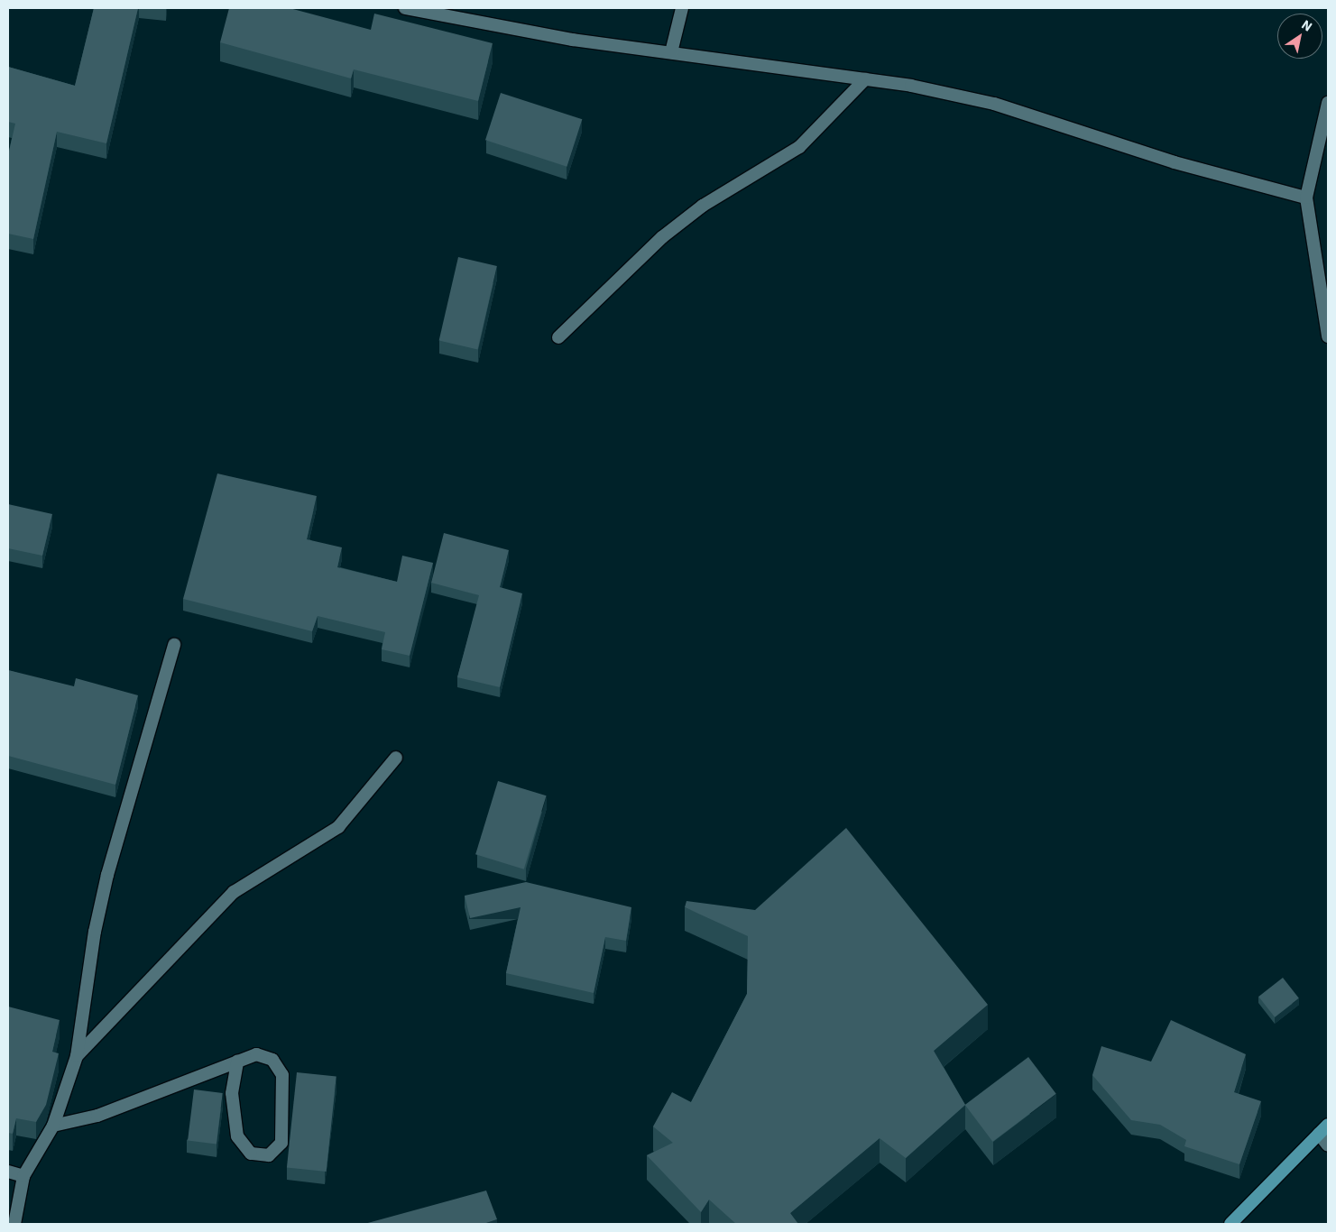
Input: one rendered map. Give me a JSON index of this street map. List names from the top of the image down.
{
  "north": "top right"
}
